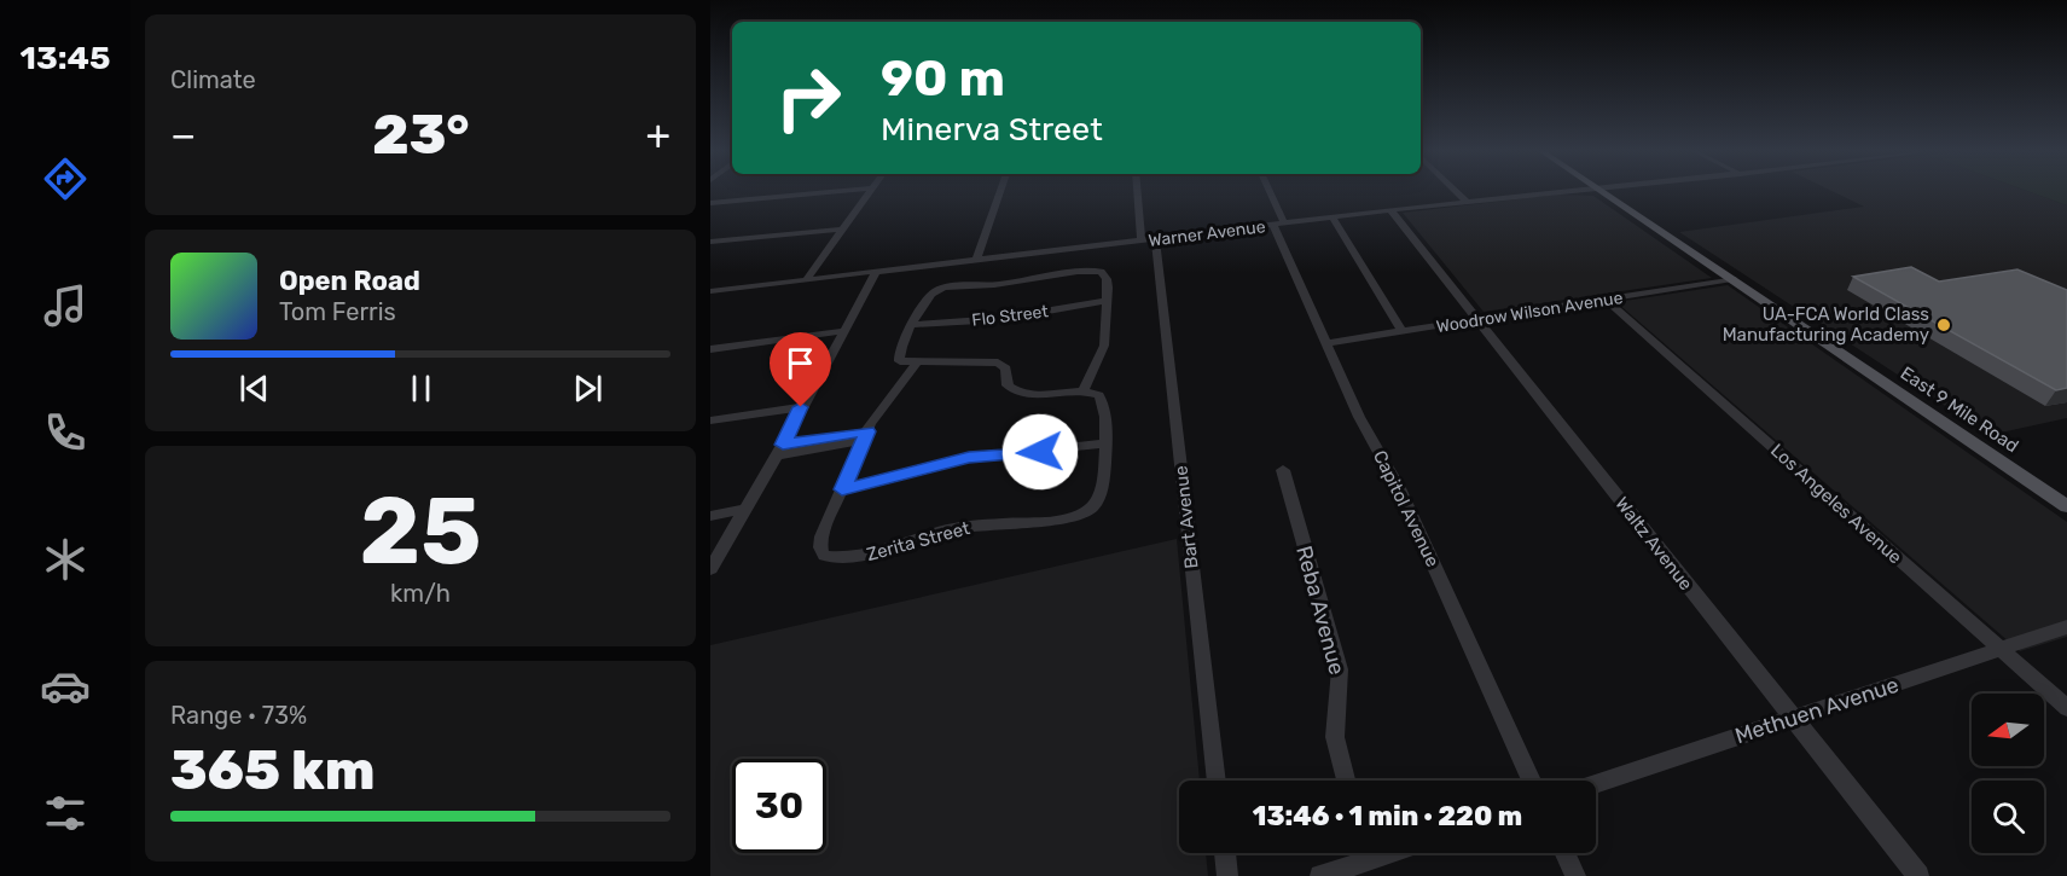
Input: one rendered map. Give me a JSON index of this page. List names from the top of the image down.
{
  "streets": {
    "main road": ["East 9 Mile Road"],
    "street": [
      "Warner Avenue",
      "Woodrow Wilson Avenue",
      "Flo Street",
      "Los Angeles Avenue",
      "Capitol Avenue",
      "Bart Avenue",
      "Zerita Street",
      "Waltz Avenue",
      "Reba Avenue",
      "Methuen Avenue"
    ]
  },
  "crossings": [
    ["Warner Avenue", "Capitol Avenue"],
    ["Warner Avenue", "Bart Avenue"],
    ["Warner Avenue", "Waltz Avenue"],
    ["Woodrow Wilson Avenue", "East 9 Mile Road"],
    ["Woodrow Wilson Avenue", "Los Angeles Avenue"],
    ["Woodrow Wilson Avenue", "Capitol Avenue"],
    ["Woodrow Wilson Avenue", "Waltz Avenue"],
    ["Los Angeles Avenue", "Methuen Avenue"],
    ["Waltz Avenue", "Methuen Avenue"]
  ],
  "places": ["UA-FCA World Class Manufacturing Academy"],
  "north": "left",
  "page": {
    "tabs": "13:45",
    "tile": [
      "Climate",
      ["25", "km/h"],
      ["Range · 73%", "365 km"]
    ],
    "turn": ["90 m", "Minerva Street"],
    "heat": ["−", "23°", "+"],
    "song": ["Open Road", "Tom Ferris"],
    "limit": "30",
    "trip": "13:46 · 1 min · 220 m"
  }
}
